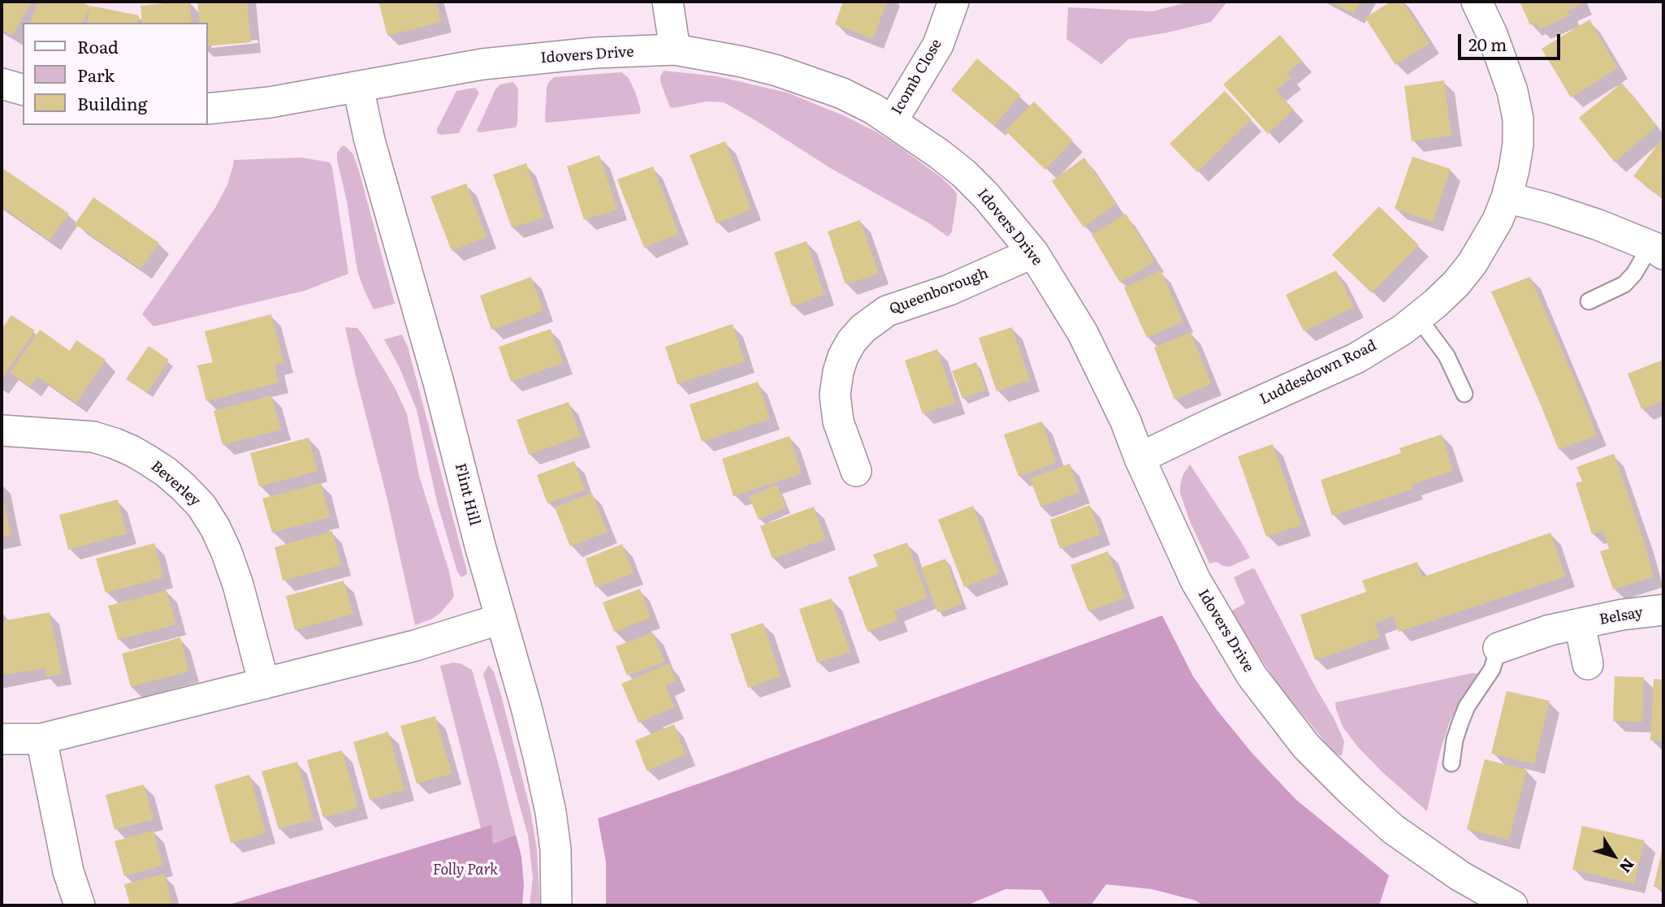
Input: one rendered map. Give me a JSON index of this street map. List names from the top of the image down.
{
  "streets": {
    "street": [
      "Idovers Drive",
      "Icomb Close",
      "Queenborough",
      "Luddesdown Road",
      "Beverley",
      "Flint Hill",
      "Belsay"
    ]
  },
  "crossings": [
    ["Idovers Drive", "Icomb Close"],
    ["Idovers Drive", "Queenborough"],
    ["Idovers Drive", "Luddesdown Road"],
    ["Idovers Drive", "Flint Hill"]
  ],
  "parks": ["Folly Park"],
  "legend": ["Road", "Park", "Building"],
  "scale_bar": "20 m",
  "north": "bottom right"
}
